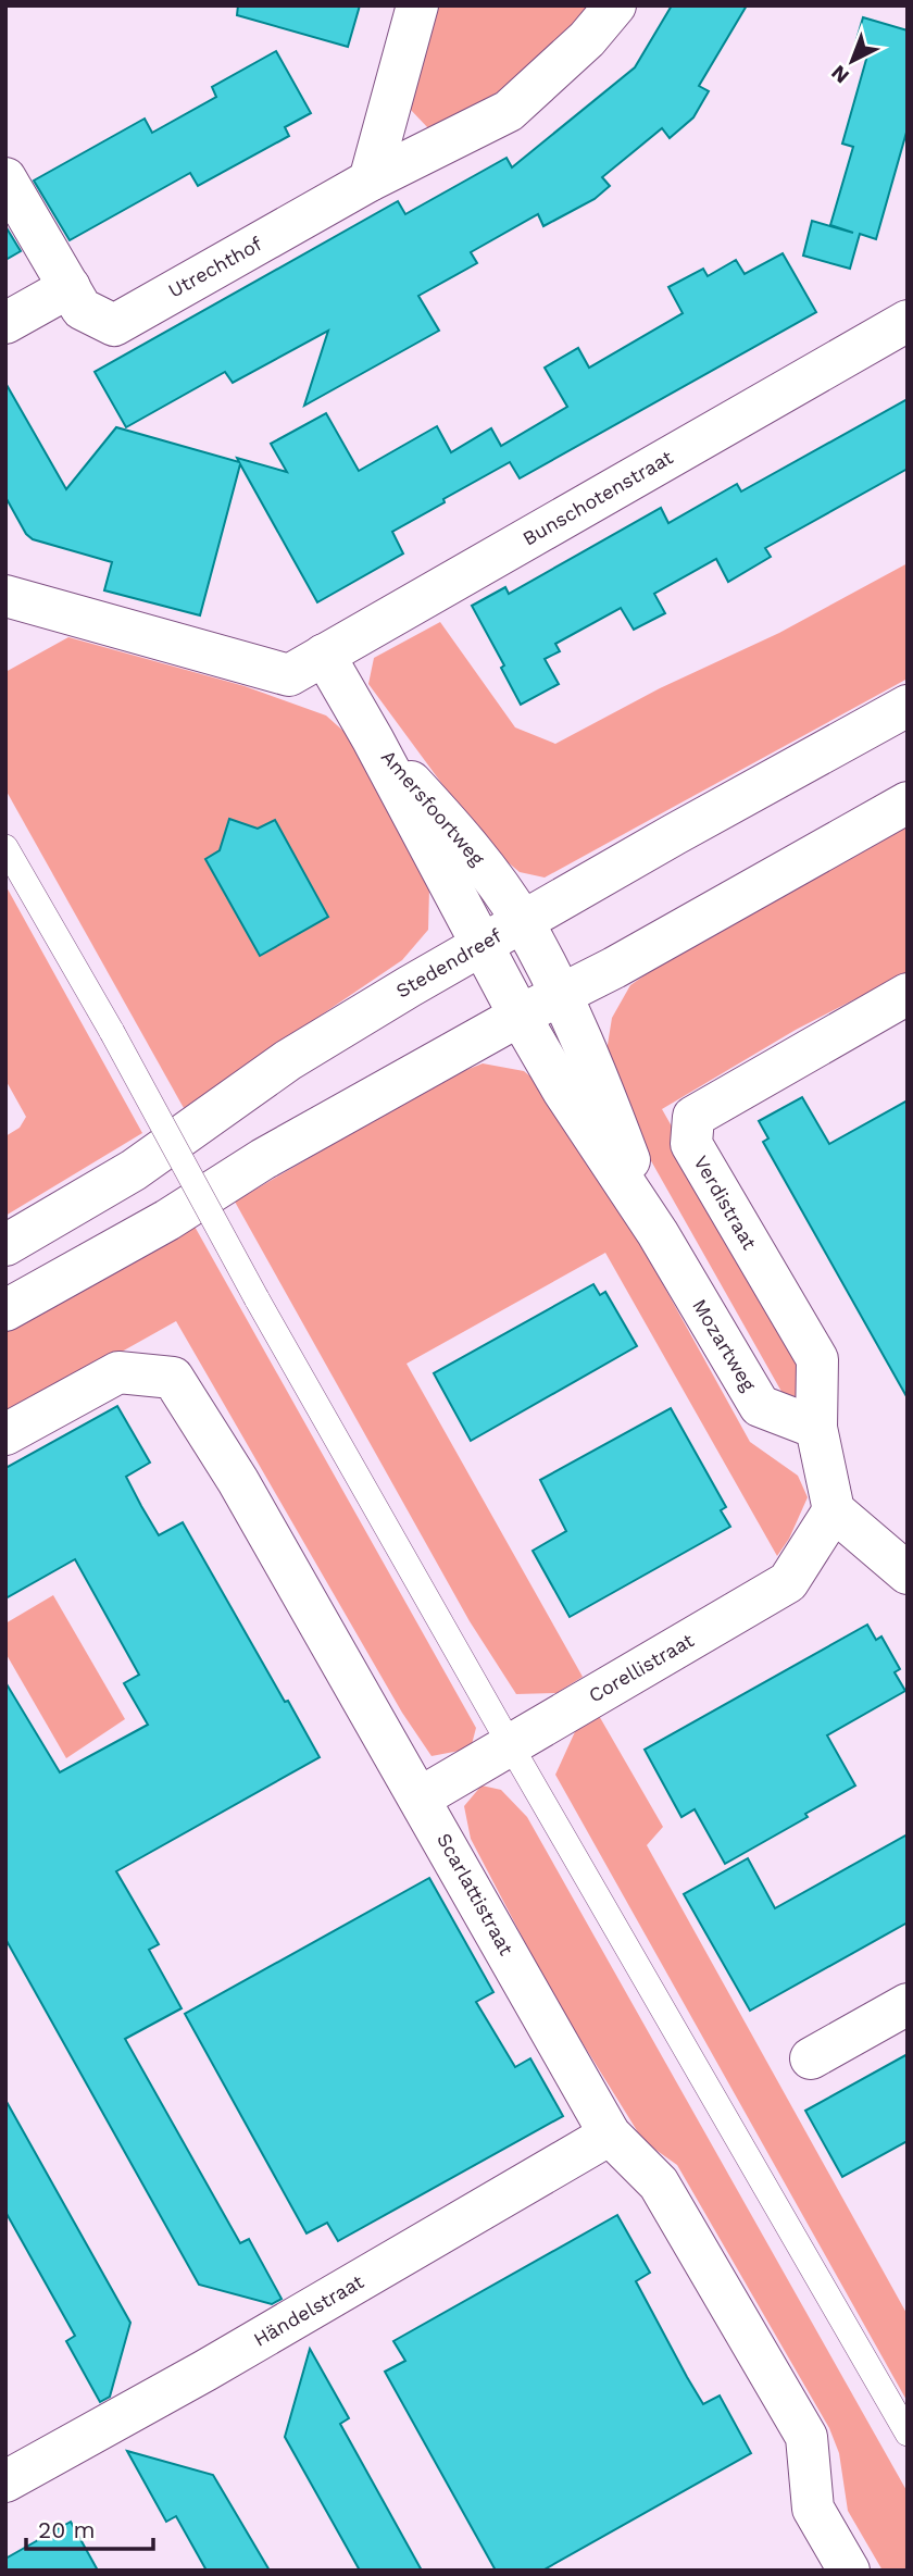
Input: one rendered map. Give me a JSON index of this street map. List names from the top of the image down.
{
  "streets": {
    "street": [
      "Utrechthof",
      "Bunschotenstraat",
      "Amersfoortweg",
      "Stedendreef",
      "Verdistraat",
      "Mozartweg",
      "Corellistraat",
      "Scarlattistraat",
      "Händelstraat"
    ]
  },
  "crossings": [
    ["Bunschotenstraat", "Amersfoortweg"],
    ["Amersfoortweg", "Stedendreef"],
    ["Amersfoortweg", "Mozartweg"],
    ["Stedendreef", "Mozartweg"],
    ["Verdistraat", "Mozartweg"],
    ["Corellistraat", "Scarlattistraat"],
    ["Scarlattistraat", "Händelstraat"]
  ],
  "scale_bar": "20 m",
  "north": "bottom left"
}
